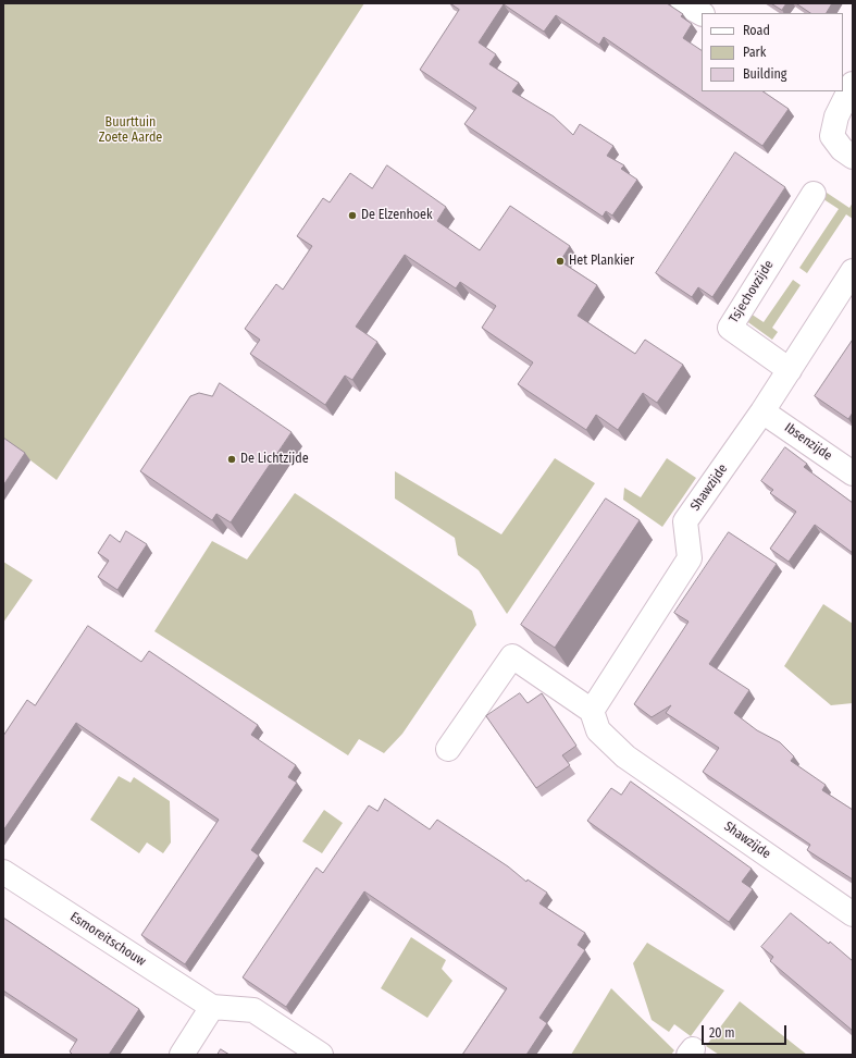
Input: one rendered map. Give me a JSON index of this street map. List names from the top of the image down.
{
  "streets": {
    "street": [
      "Tsjechovzijde",
      "Ibsenzijde",
      "Shawzijde",
      "Esmoreitschouw"
    ]
  },
  "crossings": [
    ["Tsjechovzijde", "Shawzijde"],
    ["Ibsenzijde", "Shawzijde"]
  ],
  "parks": ["Buurttuin Zoete Aarde"],
  "places": ["De Elzenhoek", "Het Plankier", "De Lichtzijde"],
  "legend": ["Road", "Park", "Building"],
  "scale_bar": "20 m"
}
